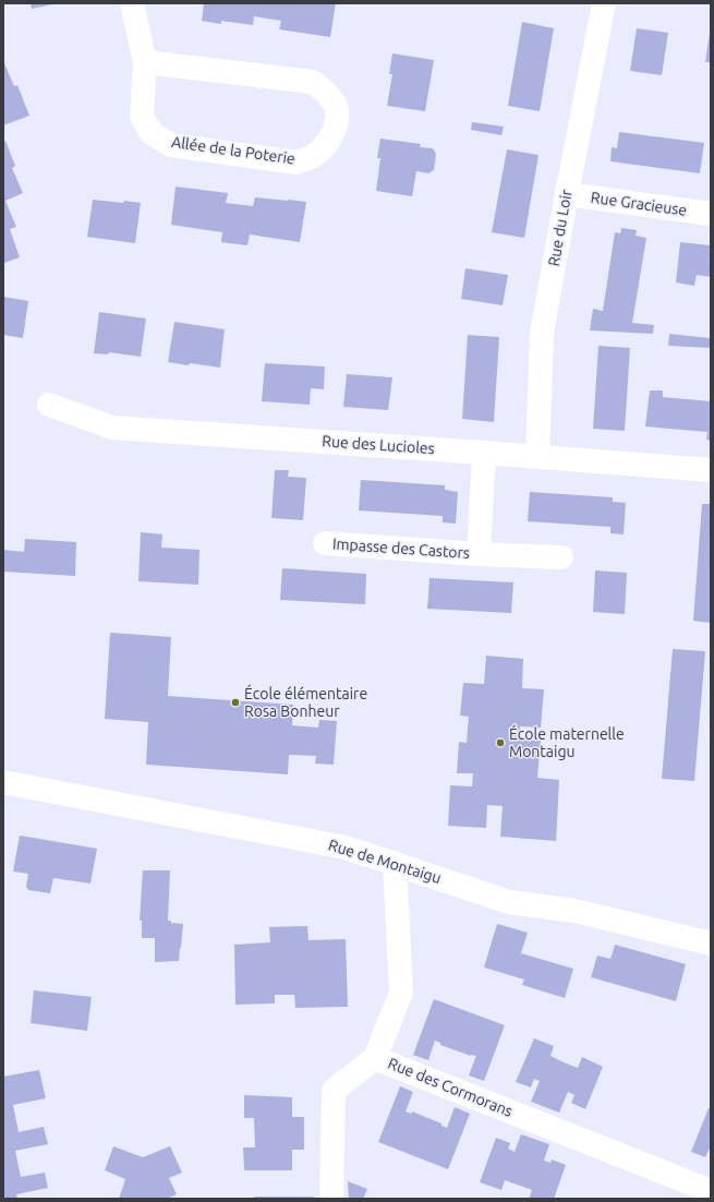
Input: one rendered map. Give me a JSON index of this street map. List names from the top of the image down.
{
  "streets": {
    "street": [
      "Allée de la Poterie",
      "Rue Gracieuse",
      "Rue du Loir",
      "Rue des Lucioles",
      "Impasse des Castors",
      "Rue de Montaigu",
      "Rue des Cormorans"
    ]
  },
  "crossings": [
    ["Rue Gracieuse", "Rue du Loir"],
    ["Rue du Loir", "Rue des Lucioles"],
    ["Rue des Lucioles", "Impasse des Castors"],
    ["Rue de Montaigu", "Rue des Cormorans"]
  ],
  "places": ["École élémentaire Rosa Bonheur", "École maternelle Montaigu"]
}
